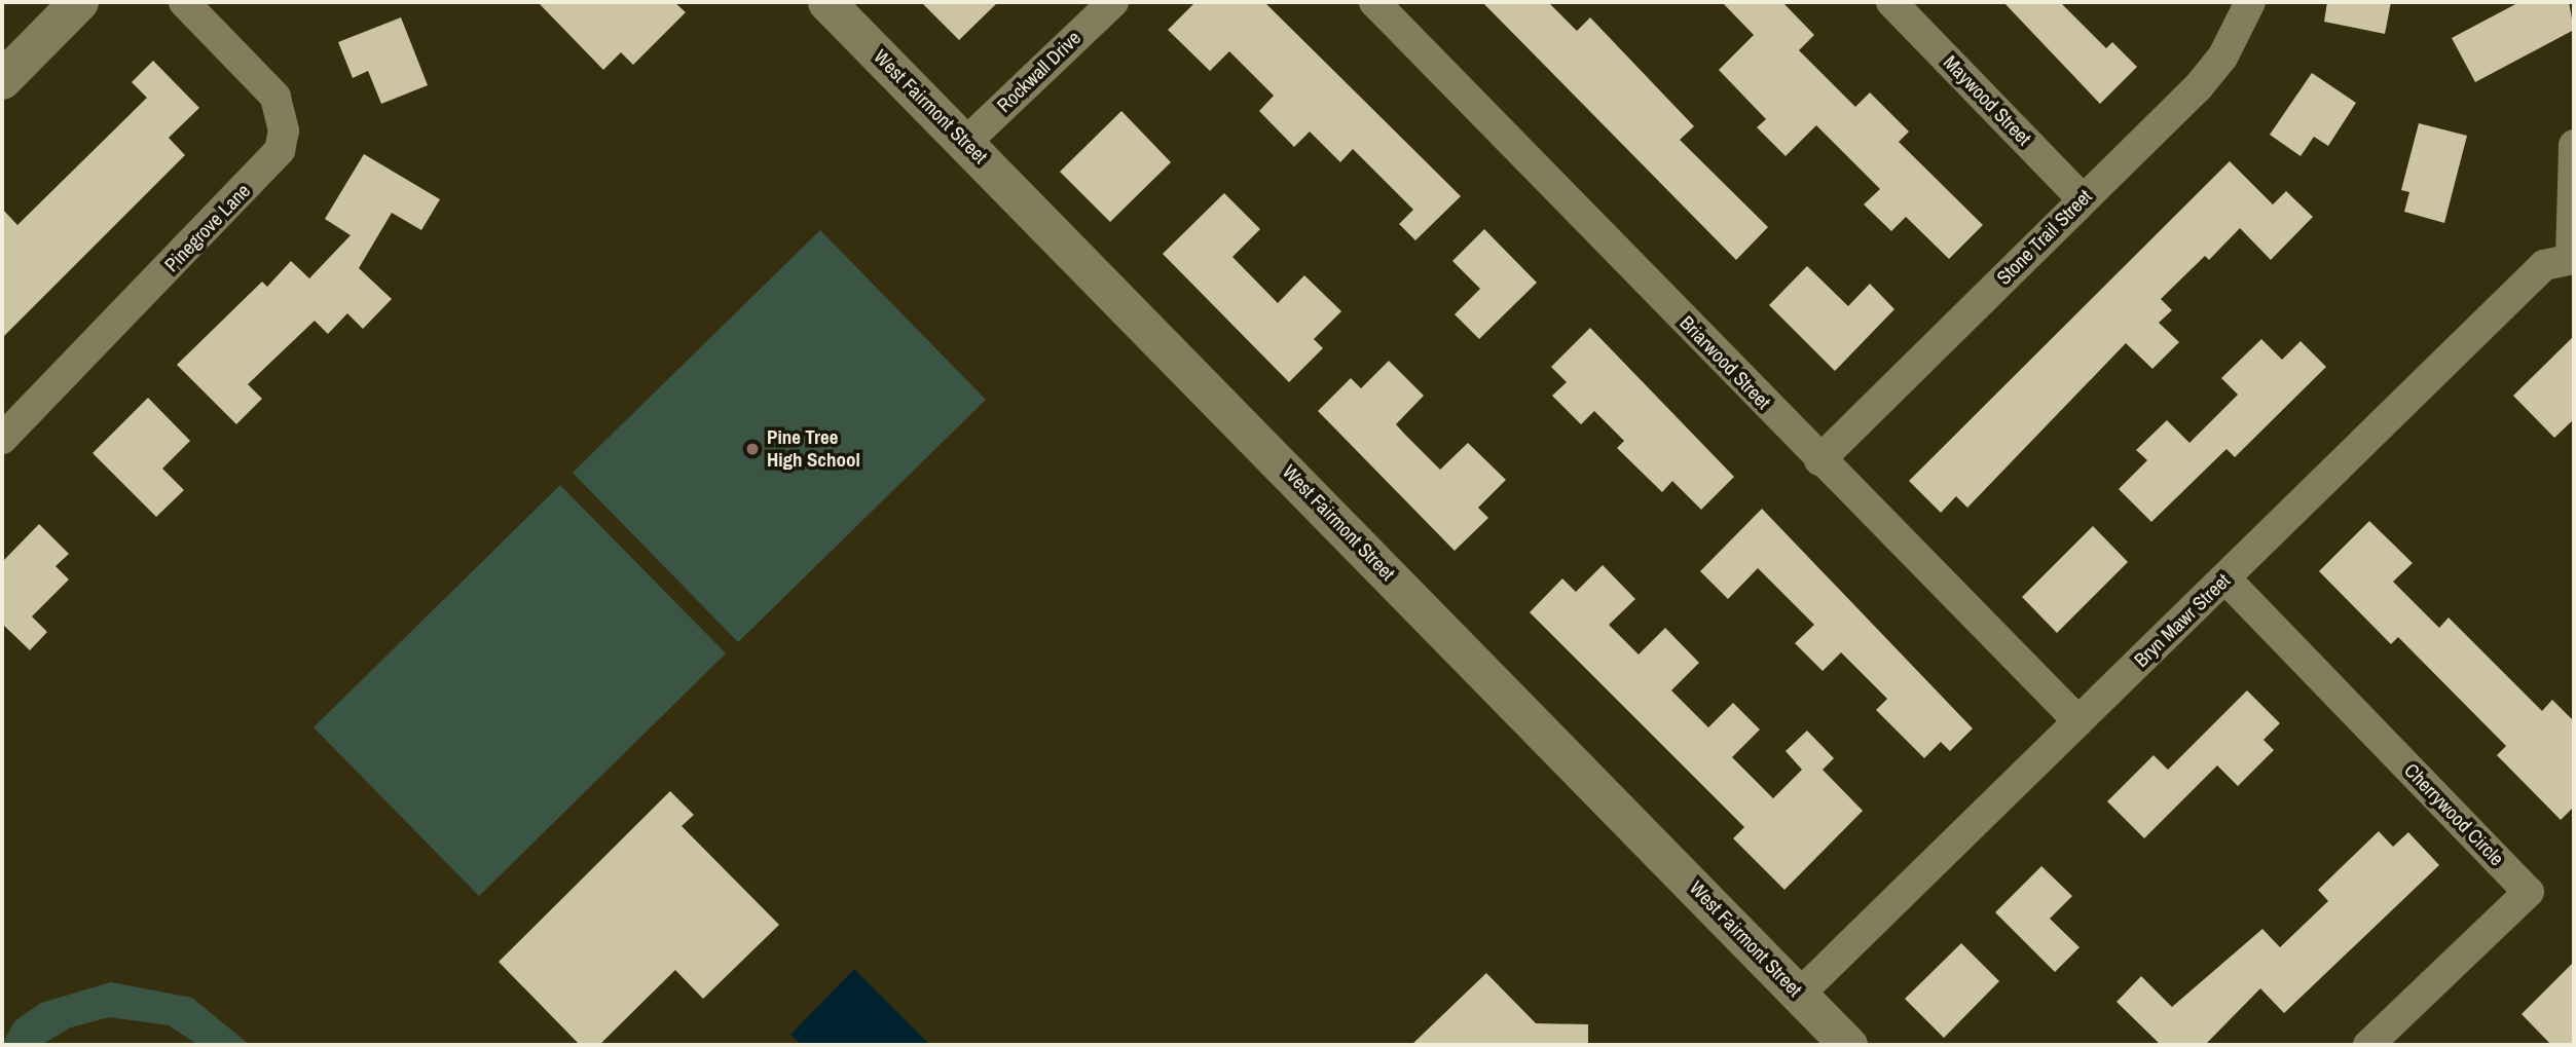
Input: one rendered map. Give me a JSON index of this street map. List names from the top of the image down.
{
  "streets": {
    "street": [
      "Rockwall Drive",
      "Maywood Street",
      "West Fairmont Street",
      "Pinegrove Lane",
      "Stone Trail Street",
      "Briarwood Street",
      "Bryn Mawr Street",
      "Cherrywood Circle"
    ]
  },
  "crossings": [
    ["Rockwall Drive", "West Fairmont Street"],
    ["Maywood Street", "Stone Trail Street"],
    ["West Fairmont Street", "Bryn Mawr Street"],
    ["Stone Trail Street", "Briarwood Street"],
    ["Briarwood Street", "Bryn Mawr Street"],
    ["Bryn Mawr Street", "Cherrywood Circle"]
  ],
  "places": ["Pine Tree High School"]
}
